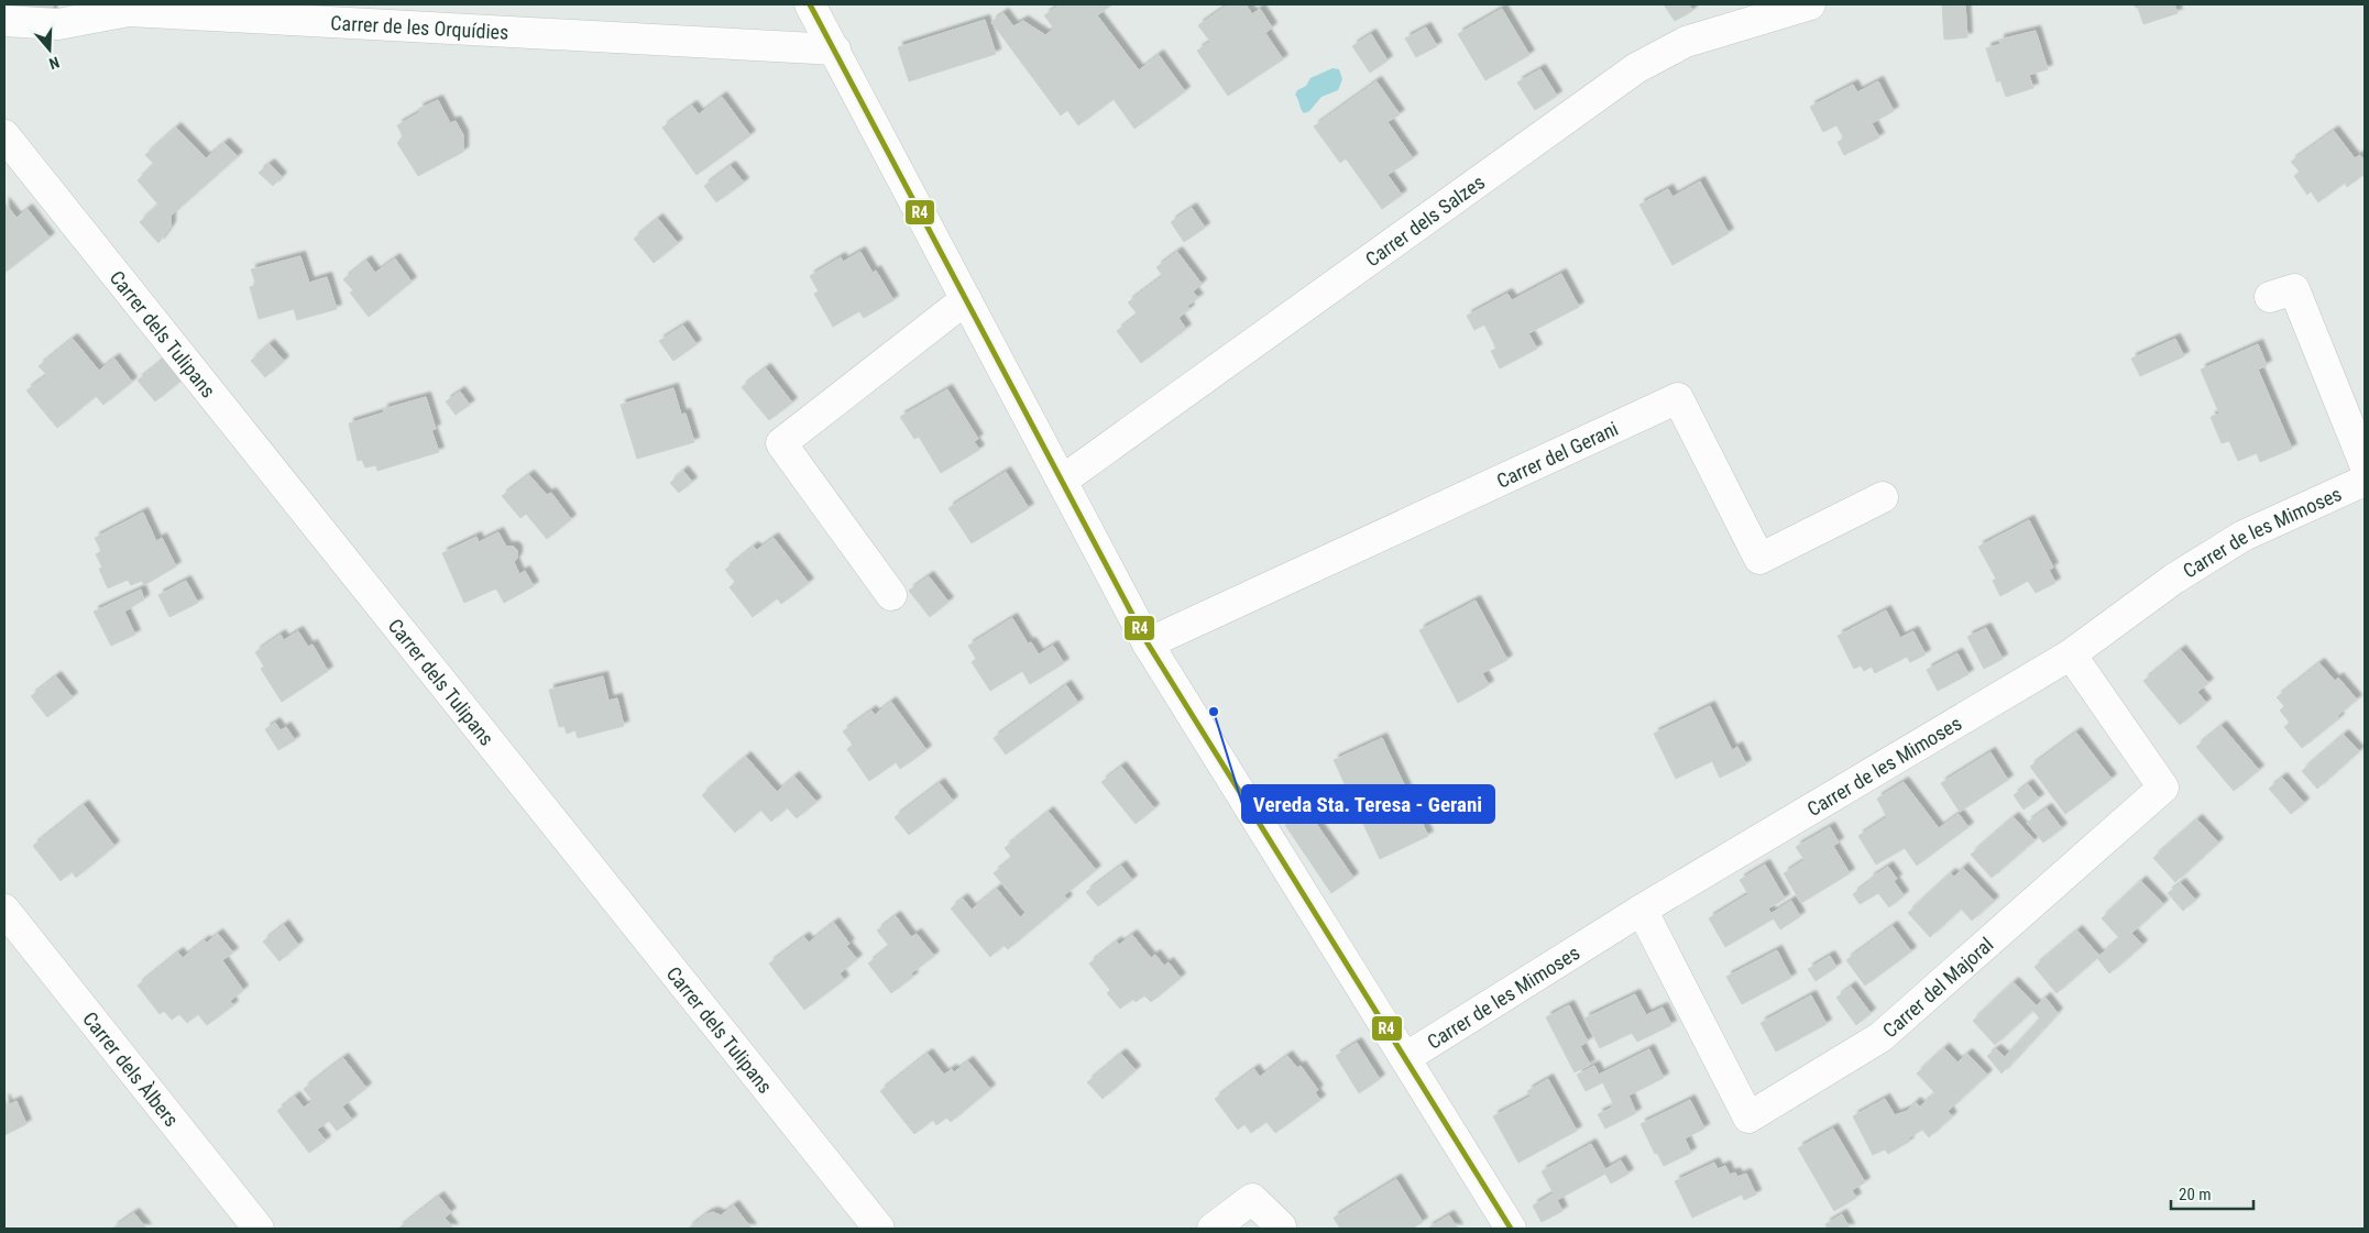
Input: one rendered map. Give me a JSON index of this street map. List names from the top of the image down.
{
  "streets": {
    "street": [
      "Carrer de les Orquídies",
      "Carrer dels Salzes",
      "Carrer dels Tulipans",
      "Carrer del Gerani",
      "Carrer de les Mimoses",
      "Carrer del Majoral",
      "Carrer dels Àlbers"
    ]
  },
  "crossings": [
    ["Carrer de les Mimoses", "Carrer del Majoral"]
  ],
  "places": ["Vereda Sta. Teresa - Gerani"],
  "lines": ["transit line R4"],
  "scale_bar": "20 m",
  "north": "bottom"
}
